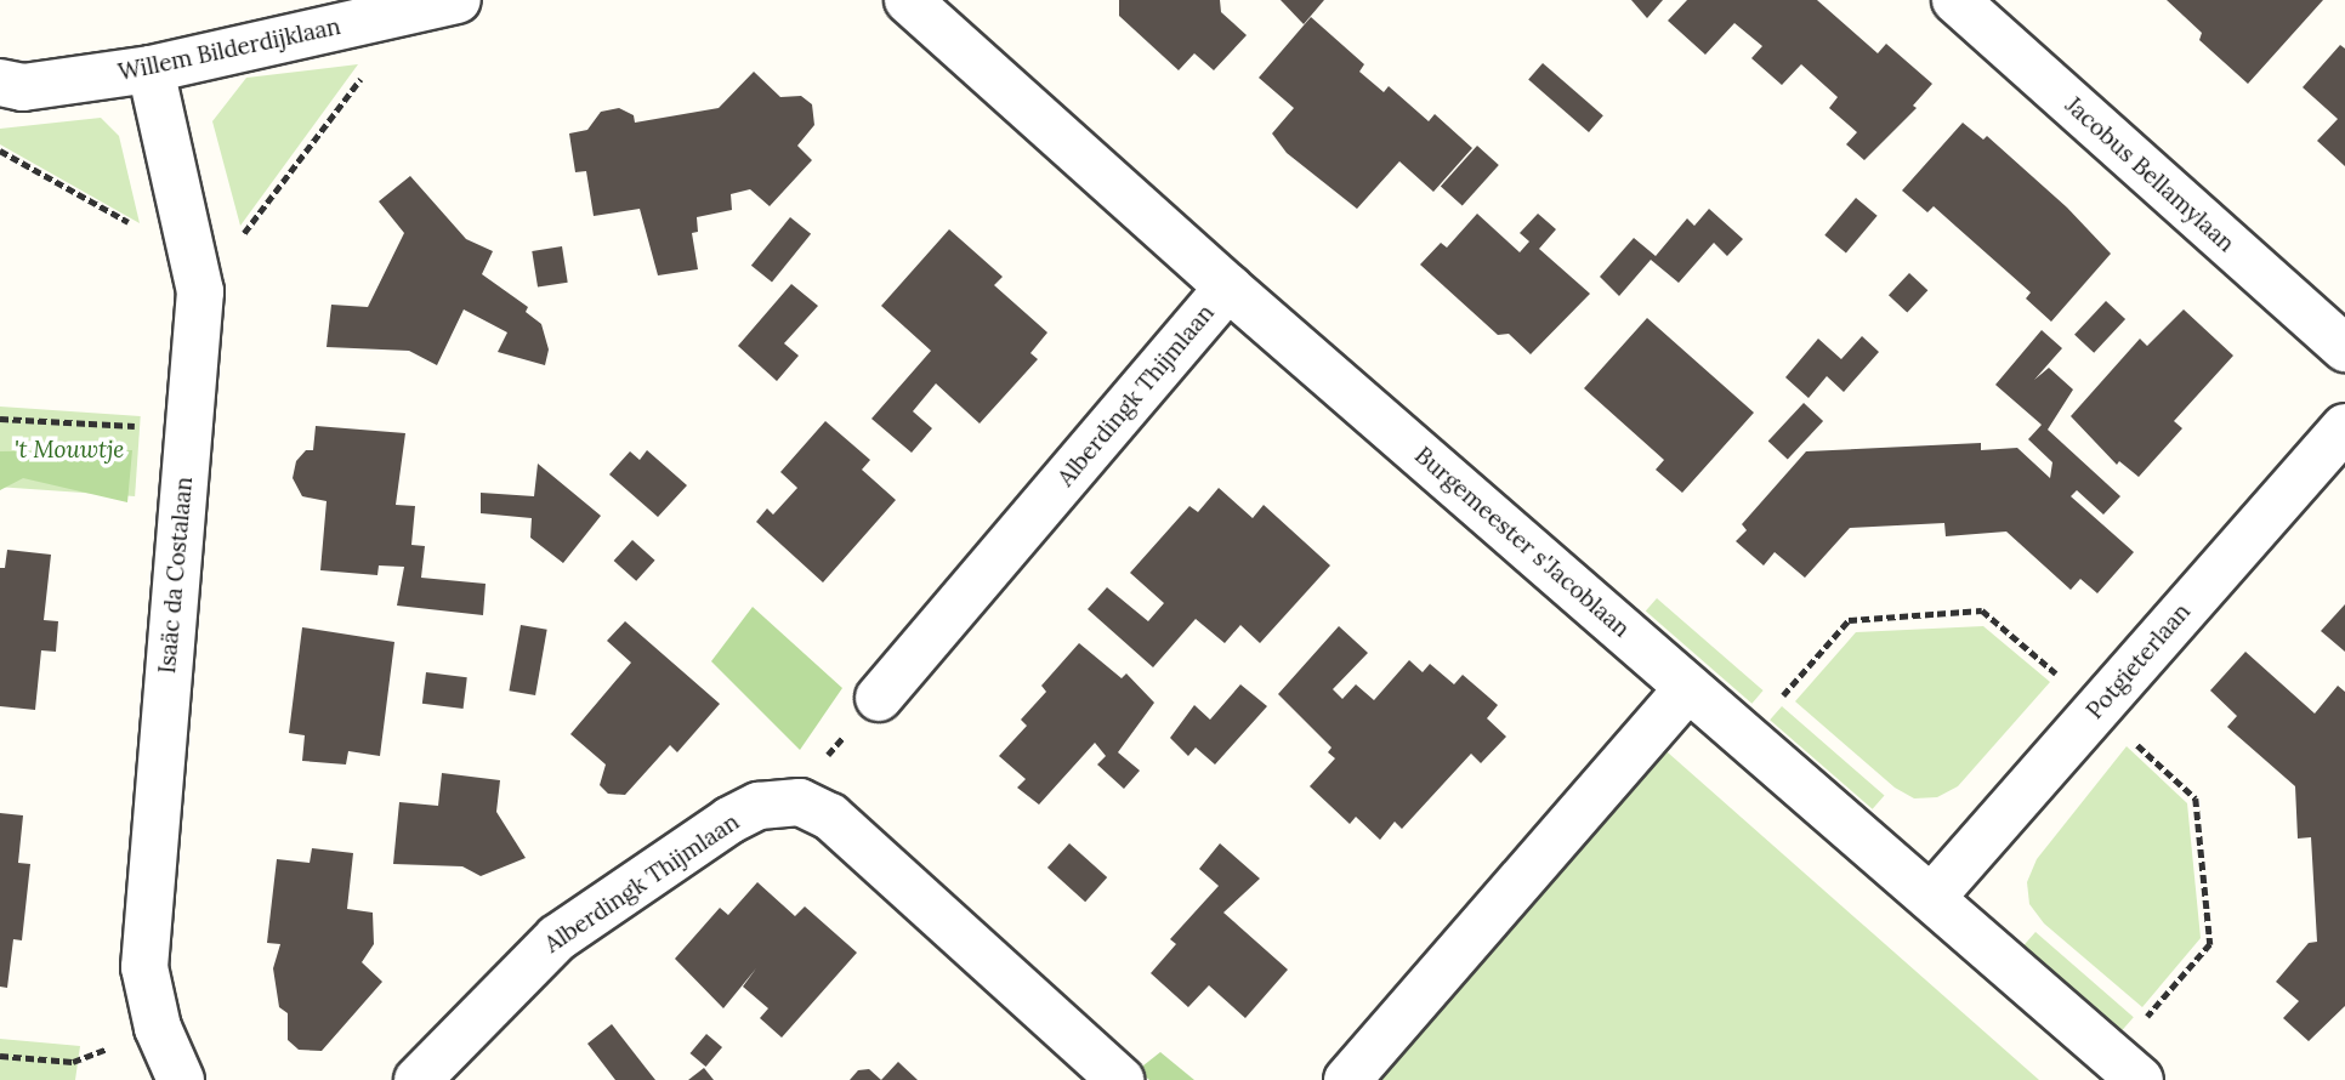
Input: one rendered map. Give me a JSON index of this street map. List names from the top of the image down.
{
  "streets": {
    "street": [
      "Willem Bilderdijklaan",
      "Jacobus Bellamylaan",
      "Alberdingk Thijmlaan",
      "Burgemeester s'Jacoblaan",
      "Isaäc da Costalaan",
      "Potgieterlaan"
    ]
  },
  "crossings": [
    ["Willem Bilderdijklaan", "Isaäc da Costalaan"],
    ["Alberdingk Thijmlaan", "Burgemeester s'Jacoblaan"],
    ["Burgemeester s'Jacoblaan", "Potgieterlaan"]
  ],
  "parks": ["'t Mouwtje"]
}
